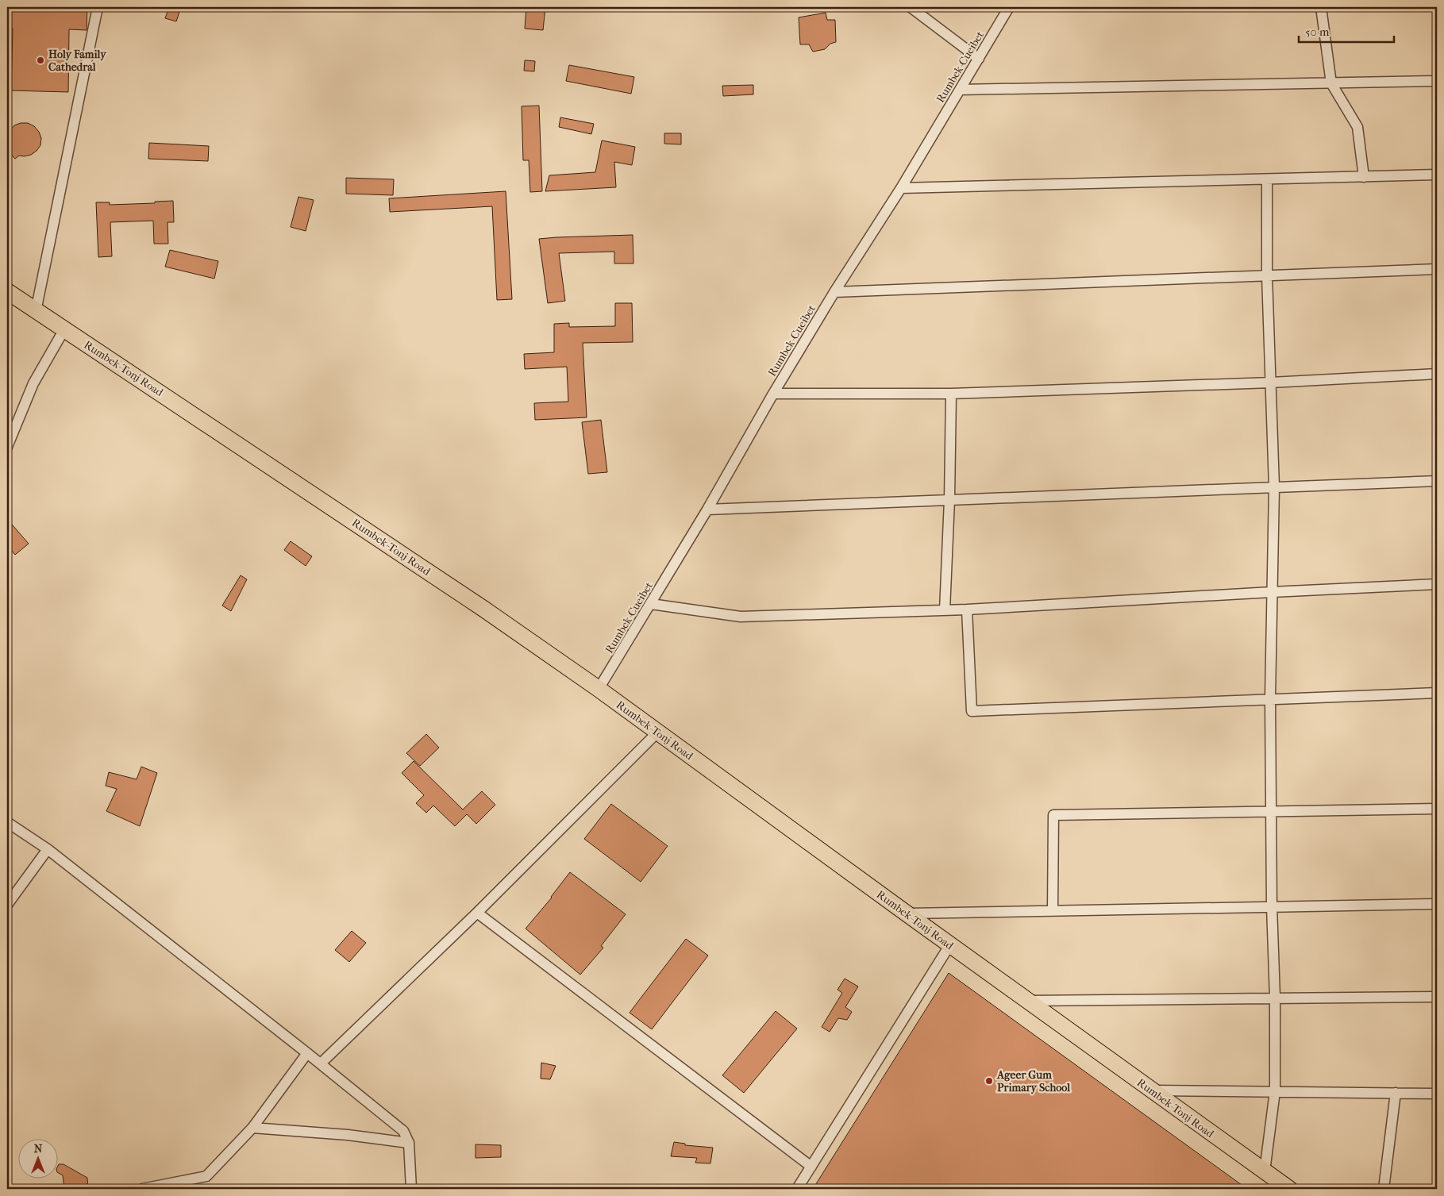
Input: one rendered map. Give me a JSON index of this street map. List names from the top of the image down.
{
  "streets": {
    "main road": ["Rumbek-Tonj Road"],
    "street": ["Rumbek-Cueibet"]
  },
  "crossings": [
    ["Rumbek-Cueibet", "Rumbek-Tonj Road"]
  ],
  "places": ["Holy Family Cathedral", "Ageer Gum Primary School"],
  "scale_bar": "50 m",
  "north": "top"
}
